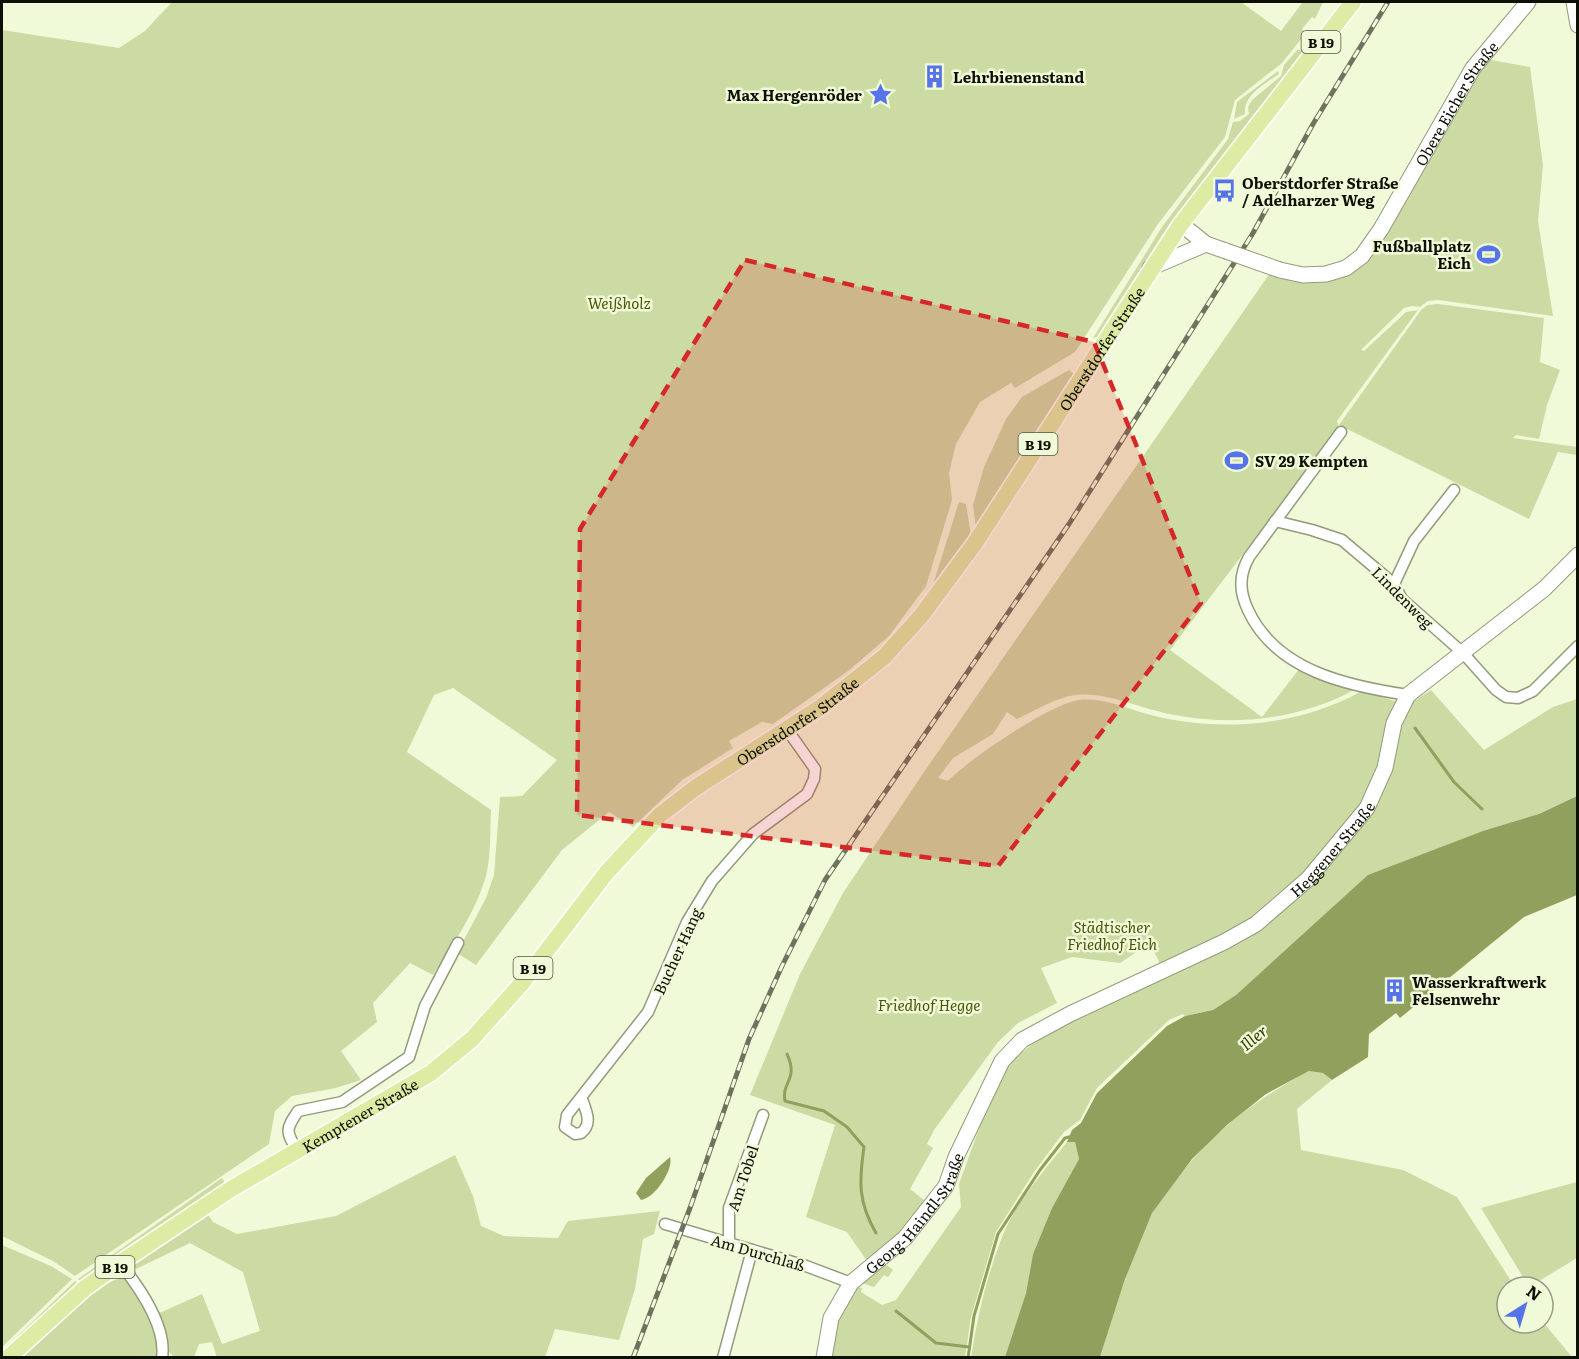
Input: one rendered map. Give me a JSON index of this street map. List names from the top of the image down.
{
  "streets": {
    "main road": ["B 19", "Oberstdorfer Straße", "Kemptener Straße"],
    "street": [
      "Obere Eicher Straße",
      "Lindenweg",
      "Heggener Straße",
      "Bucher Hang",
      "Am Tobel",
      "Georg-Haindl-Straße",
      "Am Durchlaß"
    ]
  },
  "crossings": [
    ["Obere Eicher Straße", "Oberstdorfer Straße"],
    ["Oberstdorfer Straße", "Bucher Hang"],
    ["Oberstdorfer Straße", "Kemptener Straße"],
    ["Lindenweg", "Heggener Straße"],
    ["Heggener Straße", "Georg-Haindl-Straße"],
    ["Am Tobel", "Am Durchlaß"],
    ["Georg-Haindl-Straße", "Am Durchlaß"]
  ],
  "water": ["Iller"],
  "parks": ["Weißholz", "Städtischer Friedhof Eich", "Friedhof Hegge"],
  "places": {
    "building": ["Lehrbienenstand", "Wasserkraftwerk Felsenwehr"],
    "place": ["Max Hergenröder"],
    "bus stop": ["Oberstdorfer Straße / Adelharzer Weg"],
    "sports": ["Fußballplatz Eich", "SV 29 Kempten"]
  },
  "north": "top right"
}
